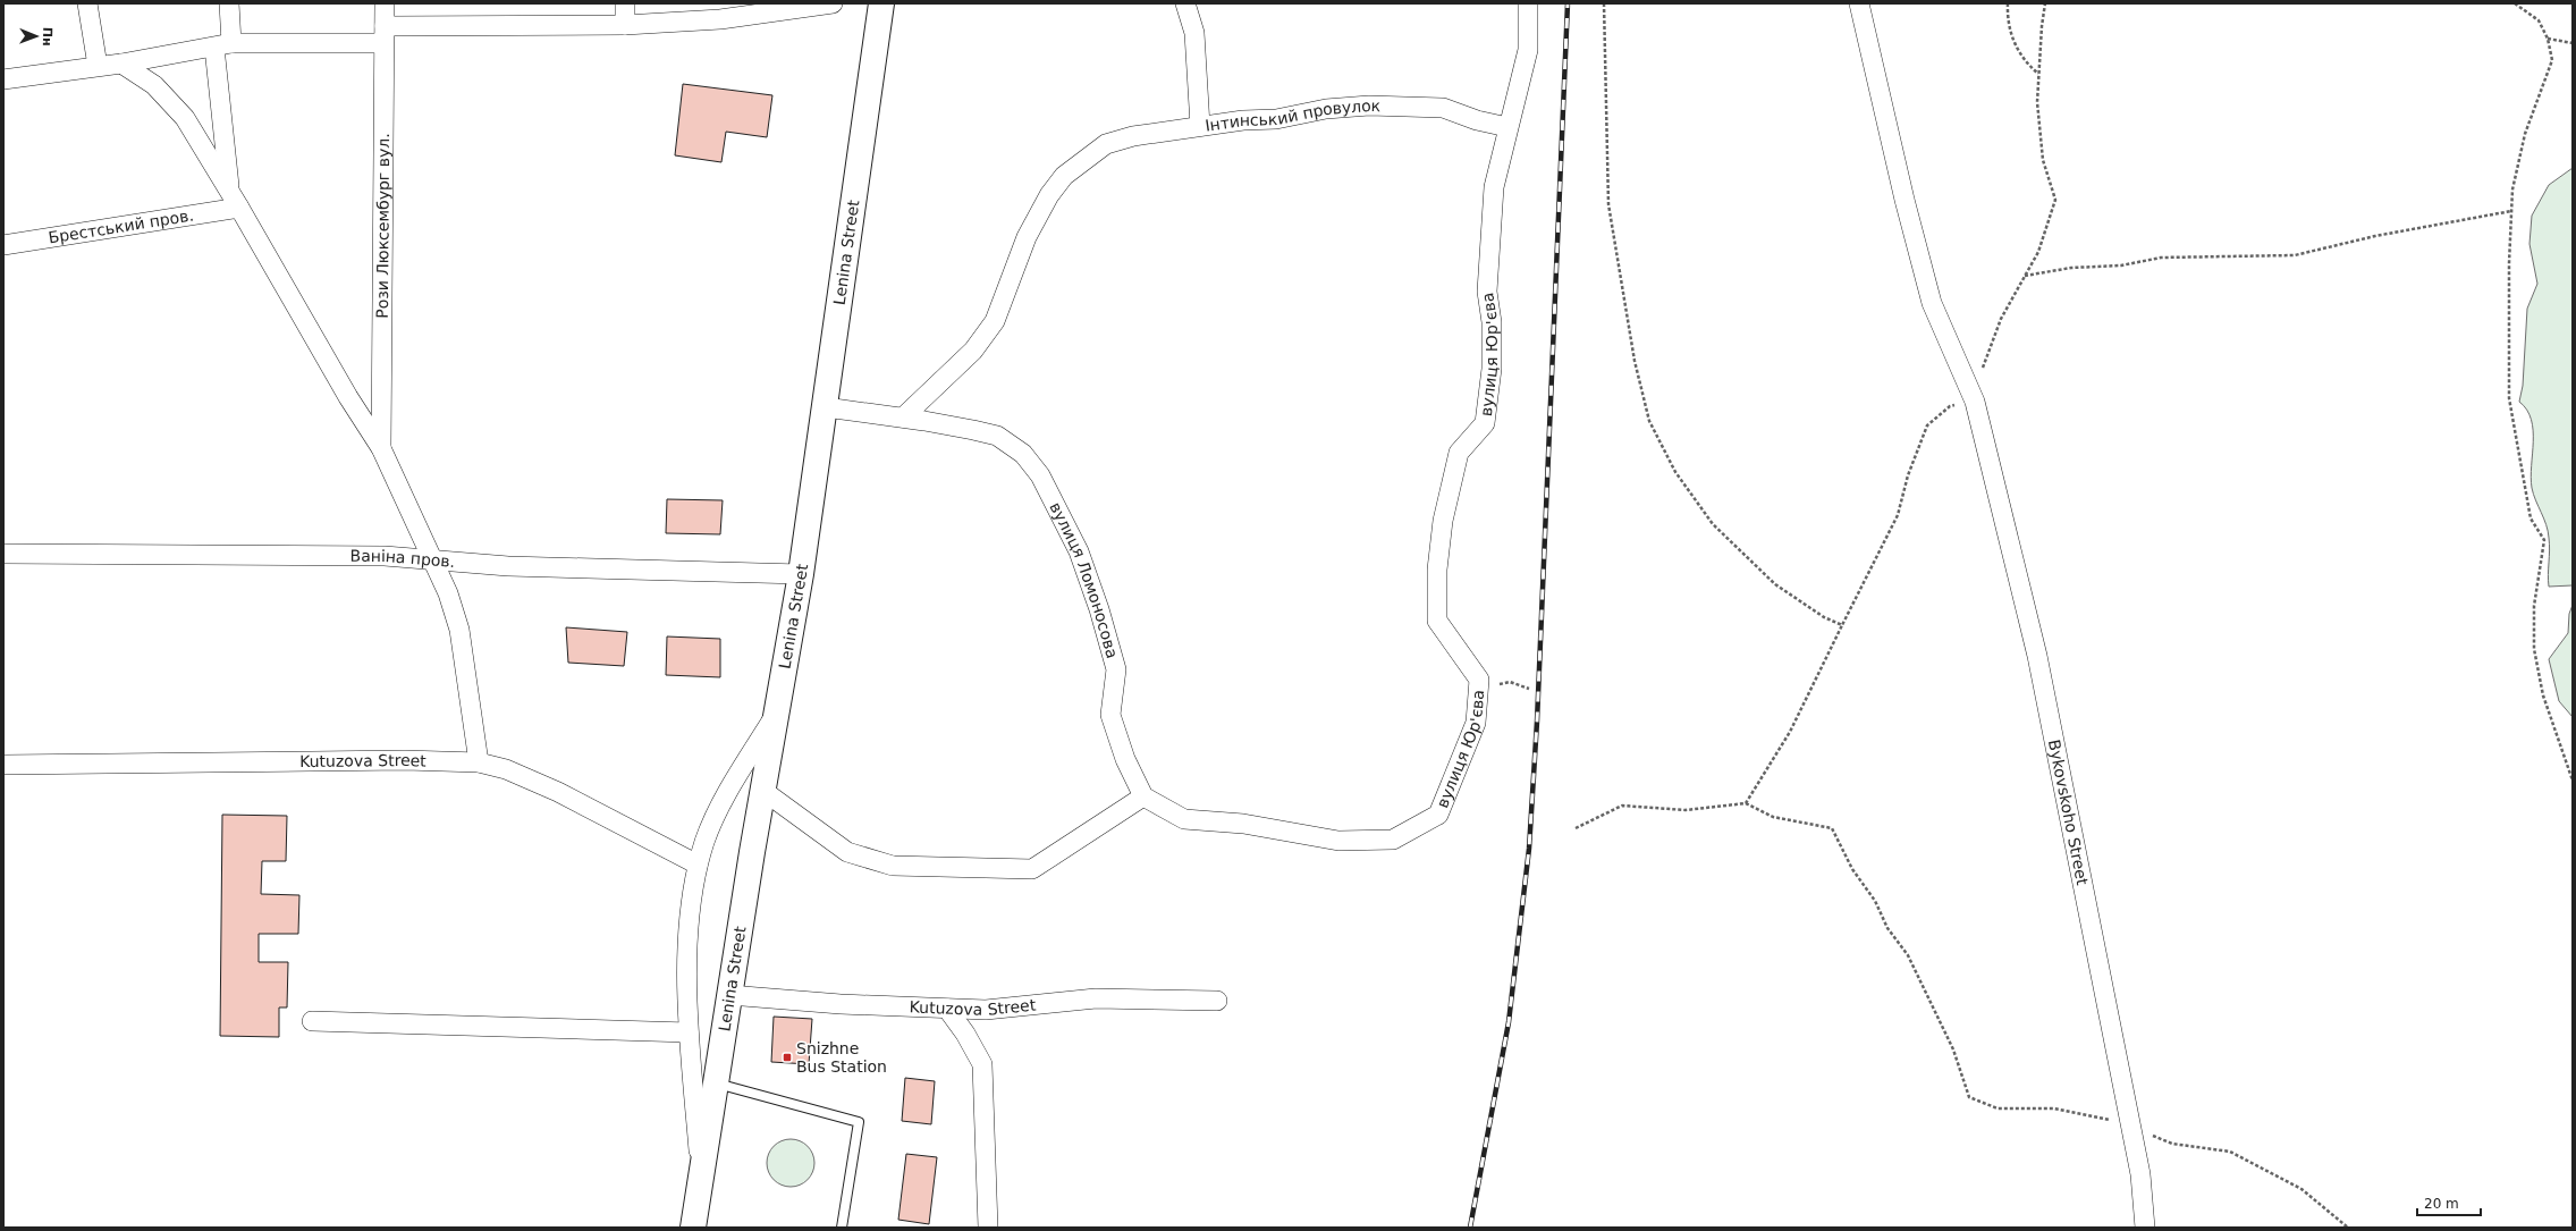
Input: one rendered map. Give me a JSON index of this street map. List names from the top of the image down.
{
  "streets": {
    "main road": ["Lenina Street"],
    "street": [
      "Інтинський провулок",
      "Рози Люксембург вул.",
      "Брестський пров.",
      "вулиця Юр'єва",
      "Ваніна пров.",
      "вулиця Ломоносова",
      "Kutuzova Street",
      "Bykovskoho Street"
    ]
  },
  "crossings": [
    ["Інтинський провулок", "вулиця Юр'єва"],
    ["Lenina Street", "Ваніна пров."],
    ["Lenina Street", "вулиця Ломоносова"],
    ["Lenina Street", "Kutuzova Street"],
    ["вулиця Юр'єва", "вулиця Ломоносова"]
  ],
  "places": {
    "transit": ["Snizhne Bus Station"]
  },
  "scale_bar": "20 m",
  "north": "right"
}
